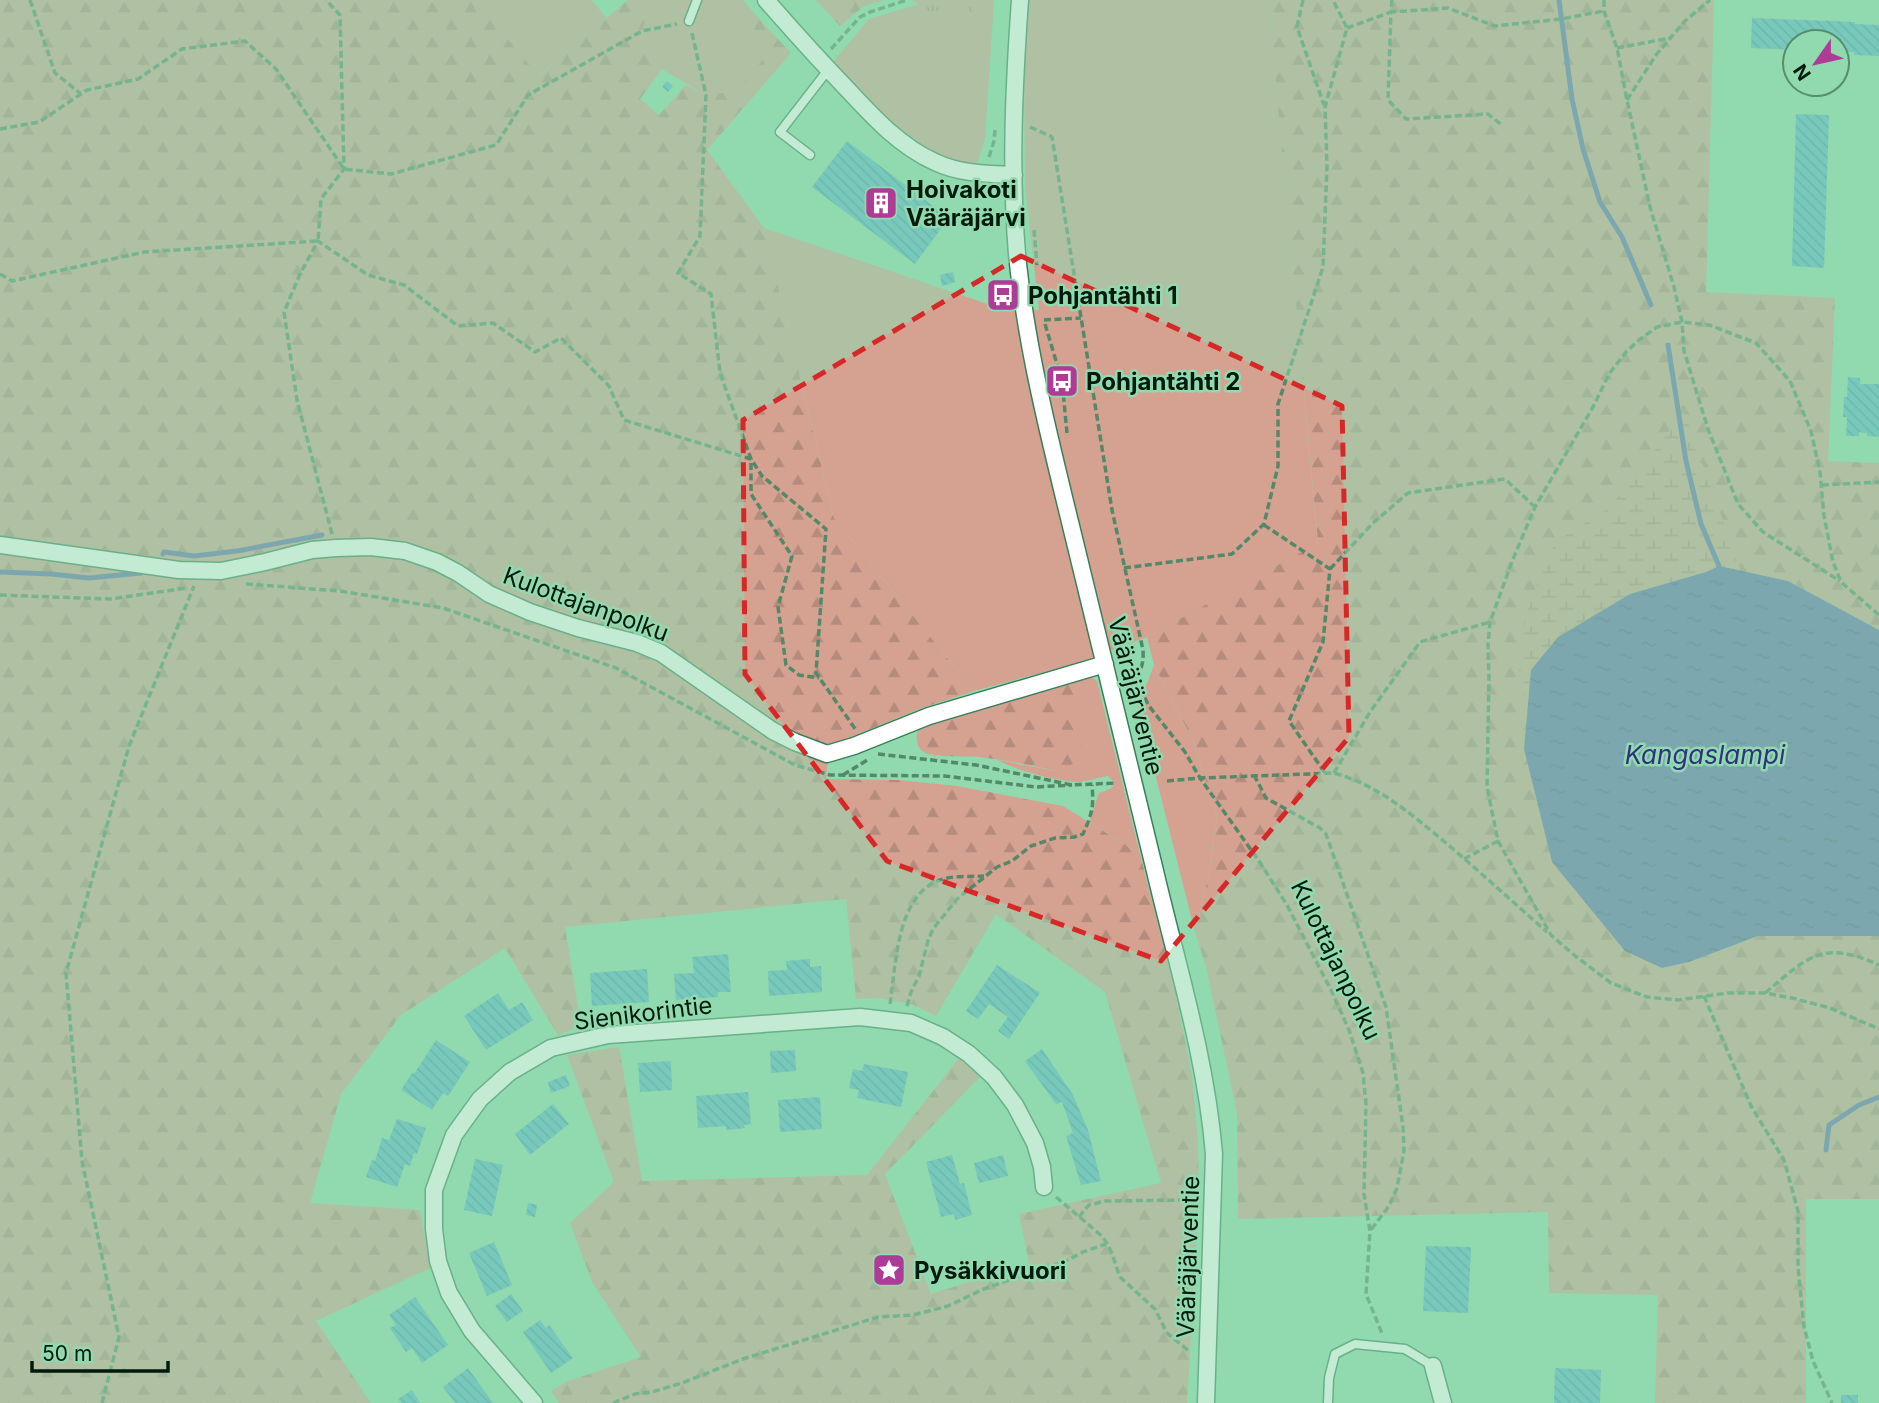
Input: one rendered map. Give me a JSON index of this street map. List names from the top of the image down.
{
  "streets": {
    "street": ["Kulottajanpolku", "Vääräjärventie", "Sienikorintie"]
  },
  "crossings": [
    ["Kulottajanpolku", "Vääräjärventie"]
  ],
  "water": ["Kangaslampi"],
  "places": {
    "building": ["Hoivakoti Vääräjärvi"],
    "bus stop": ["Pohjantähti 1", "Pohjantähti 2"],
    "place": ["Pysäkkivuori"]
  },
  "scale_bar": "50 m",
  "north": "bottom left"
}
